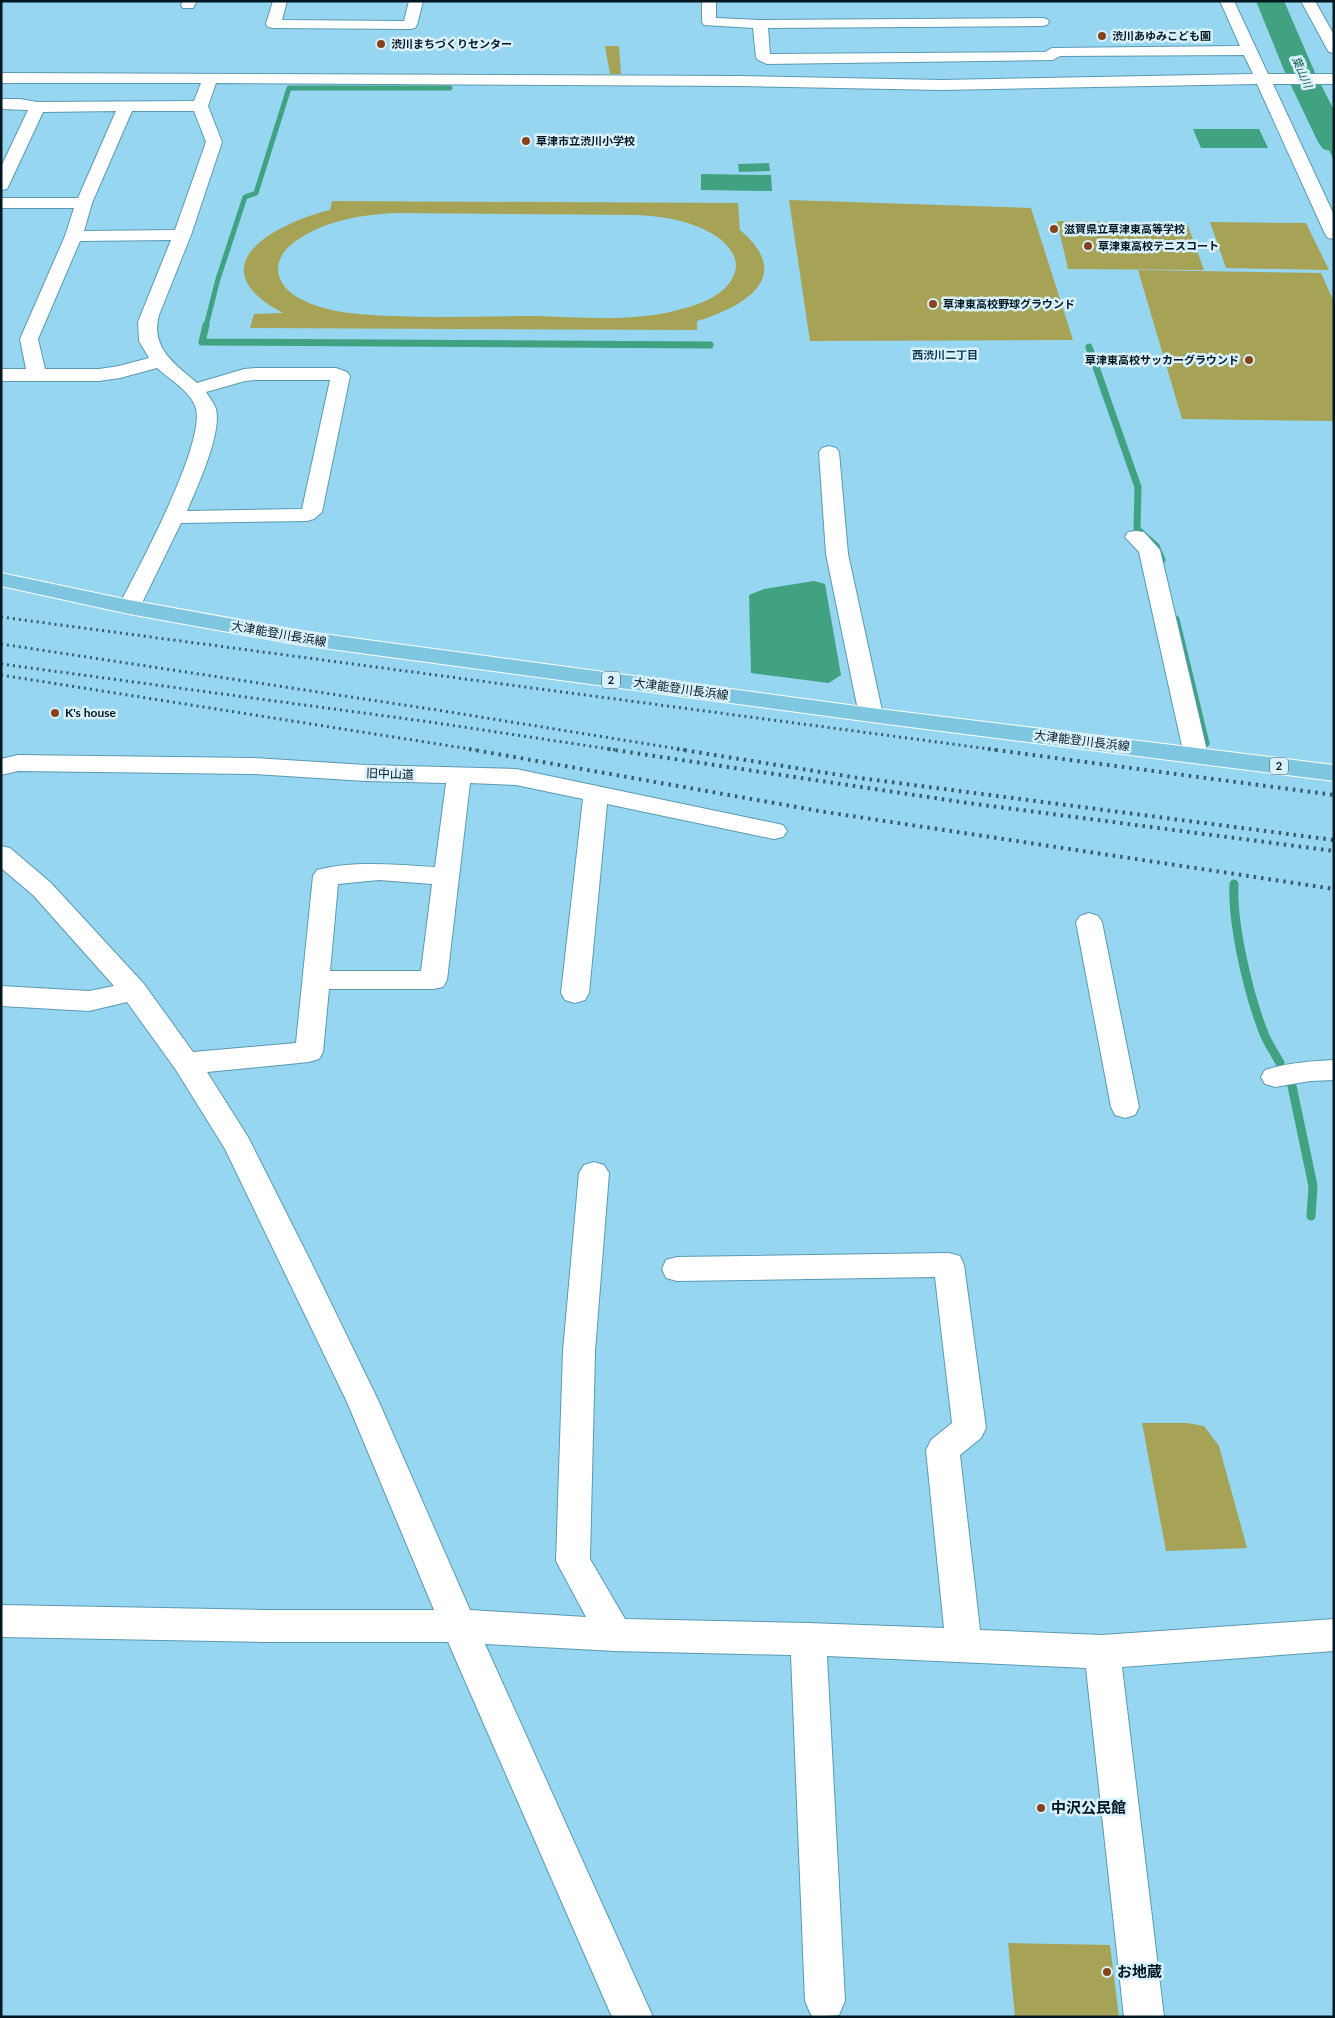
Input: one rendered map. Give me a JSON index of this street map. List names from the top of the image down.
{
  "streets": {
    "main road": ["大津能登川長浜線", "2"],
    "street": ["旧中山道"]
  },
  "districts": ["西渋川二丁目"],
  "water": ["葉山川"],
  "places": [
    "渋川あゆみこども園",
    "渋川まちづくりセンター",
    "草津市立渋川小学校",
    "滋賀県立草津東高等学校",
    "草津東高校テニスコート",
    "草津東高校野球グラウンド",
    "草津東高校サッカーグラウンド",
    "K's house",
    "中沢公民館",
    "お地蔵"
  ]
}
